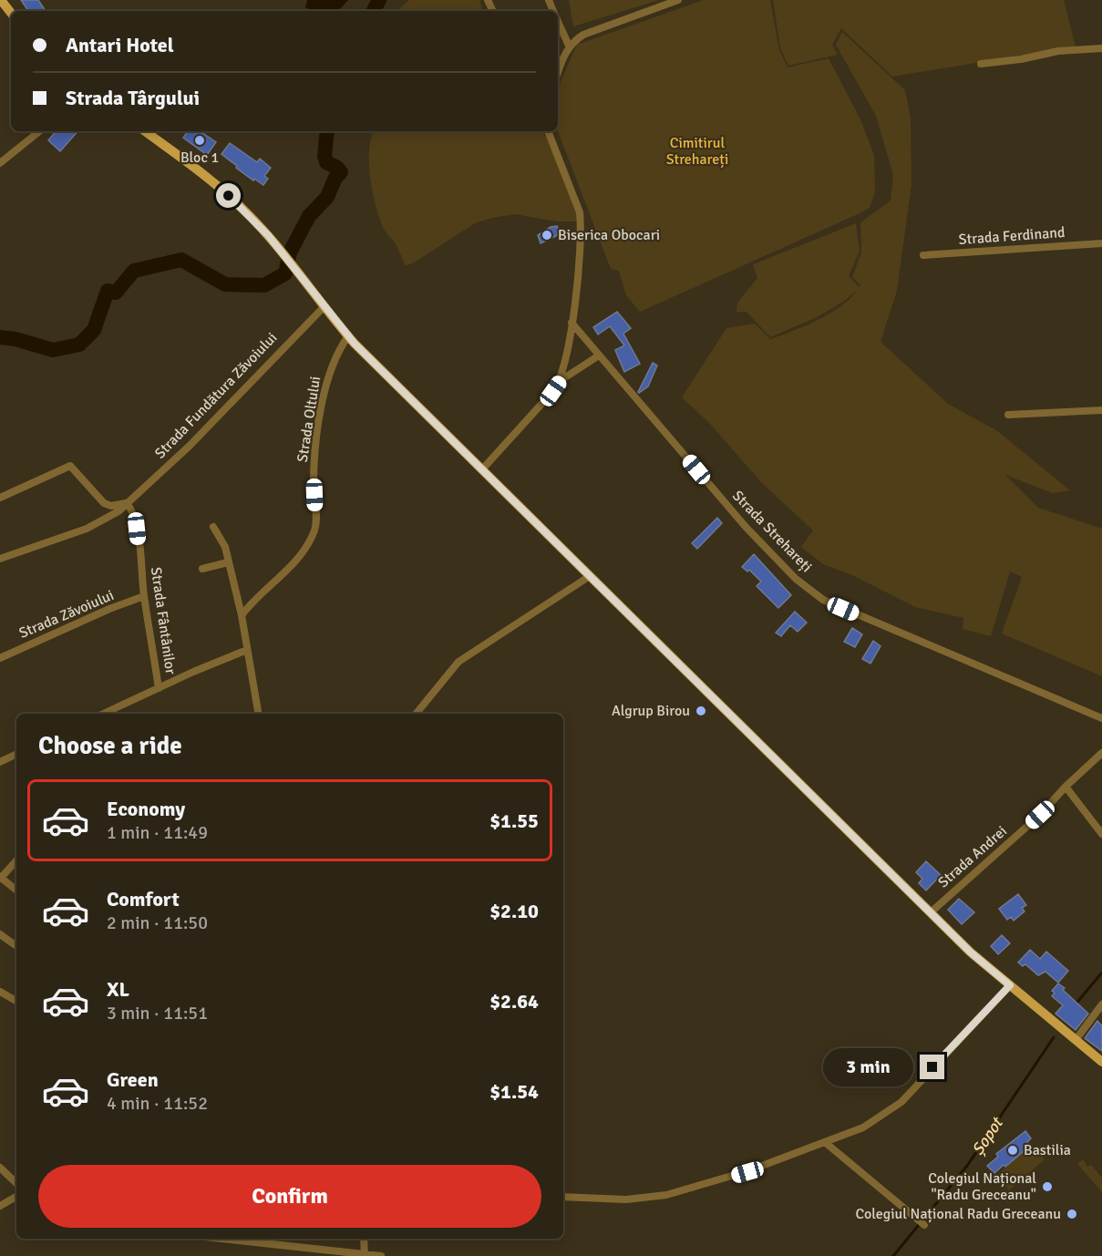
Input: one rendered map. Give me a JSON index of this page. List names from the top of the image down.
{
  "streets": {
    "street": [
      "Strada Ferdinand",
      "Strada Fundătura Zăvoiului",
      "Strada Oltului",
      "Strada Strehareți",
      "Strada Zăvoiului",
      "Strada Fântânilor",
      "Strada Andrei"
    ]
  },
  "crossings": [
    ["Strada Fundătura Zăvoiului", "Strada Fântânilor"],
    ["Strada Zăvoiului", "Strada Fântânilor"]
  ],
  "water": ["Șopot"],
  "parks": ["Cimitirul Strehareți"],
  "places": [
    "Bloc 1",
    "Biserica Obocari",
    "Algrup Birou",
    "Bastilia",
    "Colegiul Național \"Radu Greceanu\"",
    "Colegiul Național Radu Greceanu"
  ],
  "page": {
    "banner": ["Antari Hotel", "Strada Târgului"],
    "heading": "Choose a ride",
    "list": [
      {
        "name": "Economy",
        "note": "1 min · 11:49",
        "value": "$1.55"
      },
      {
        "name": "Comfort",
        "note": "2 min · 11:50",
        "value": "$2.10"
      },
      {
        "name": "XL",
        "note": "3 min · 11:51",
        "value": "$2.64"
      },
      {
        "name": "Green",
        "note": "4 min · 11:52",
        "value": "$1.54"
      }
    ],
    "bubble": "3 min",
    "buttons": "Confirm"
  }
}
